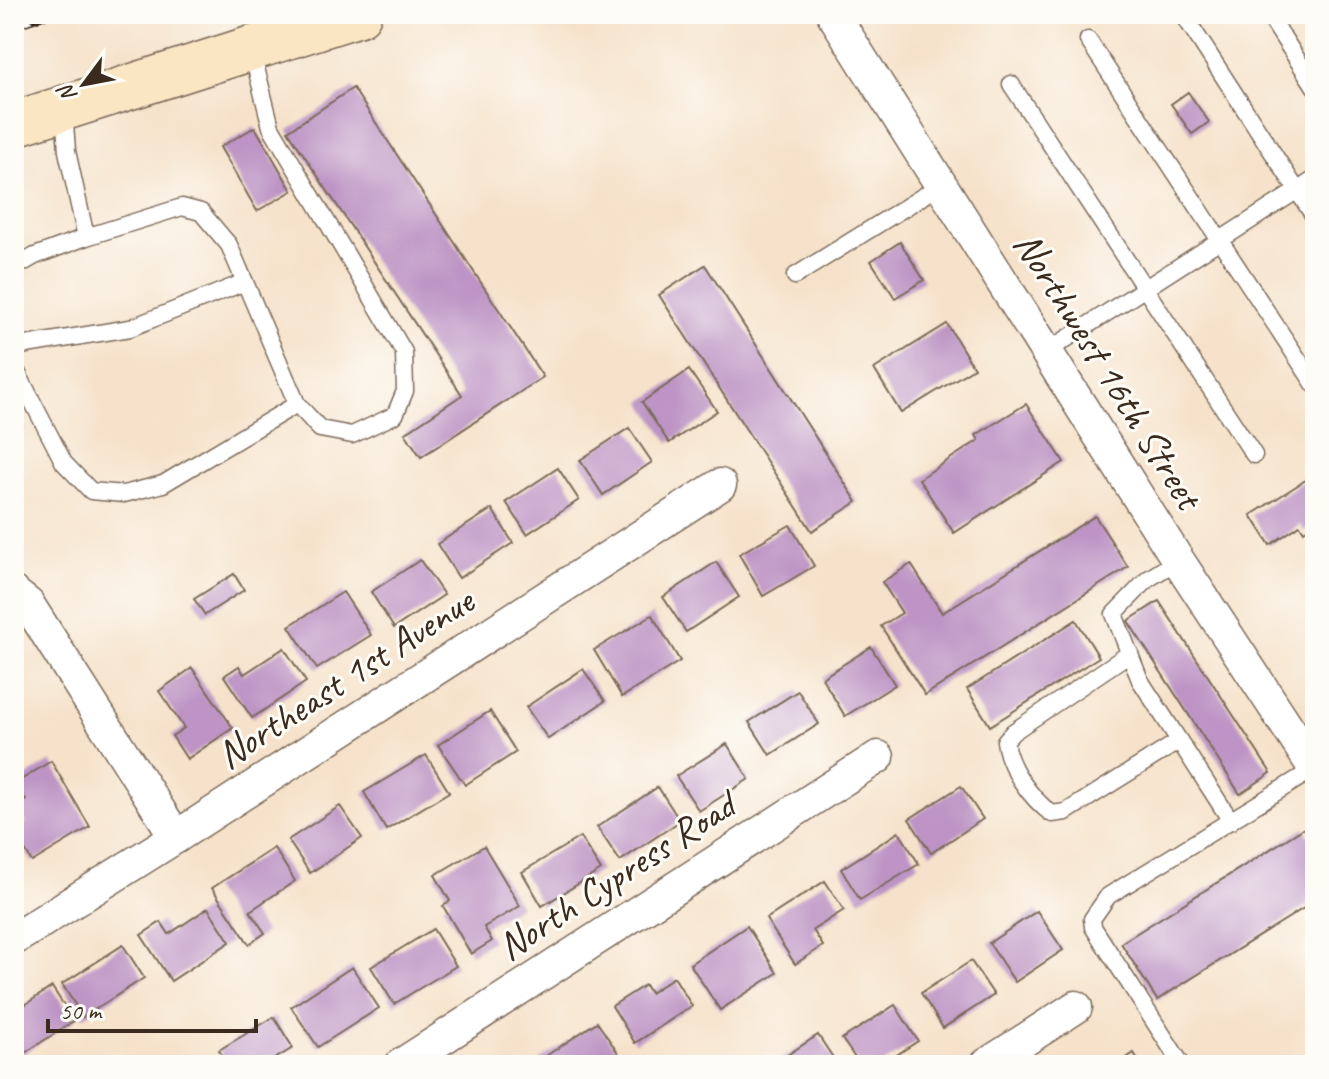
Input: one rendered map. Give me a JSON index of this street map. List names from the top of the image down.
{
  "streets": {
    "street": ["Northwest 16th Street", "Northeast 1st Avenue", "North Cypress Road"]
  },
  "scale_bar": "50 m",
  "north": "bottom left"
}
